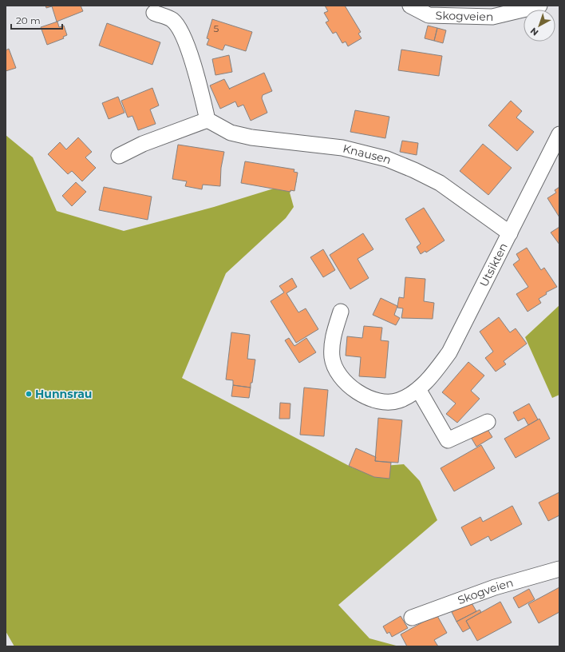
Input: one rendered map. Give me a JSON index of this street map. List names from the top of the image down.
{
  "streets": {
    "street": ["Skogveien", "Knausen", "Utsikten"]
  },
  "crossings": [
    ["Knausen", "Utsikten"]
  ],
  "places": ["Hunnsrau"],
  "house_numbers": ["5"],
  "scale_bar": "20 m",
  "north": "bottom left"
}
